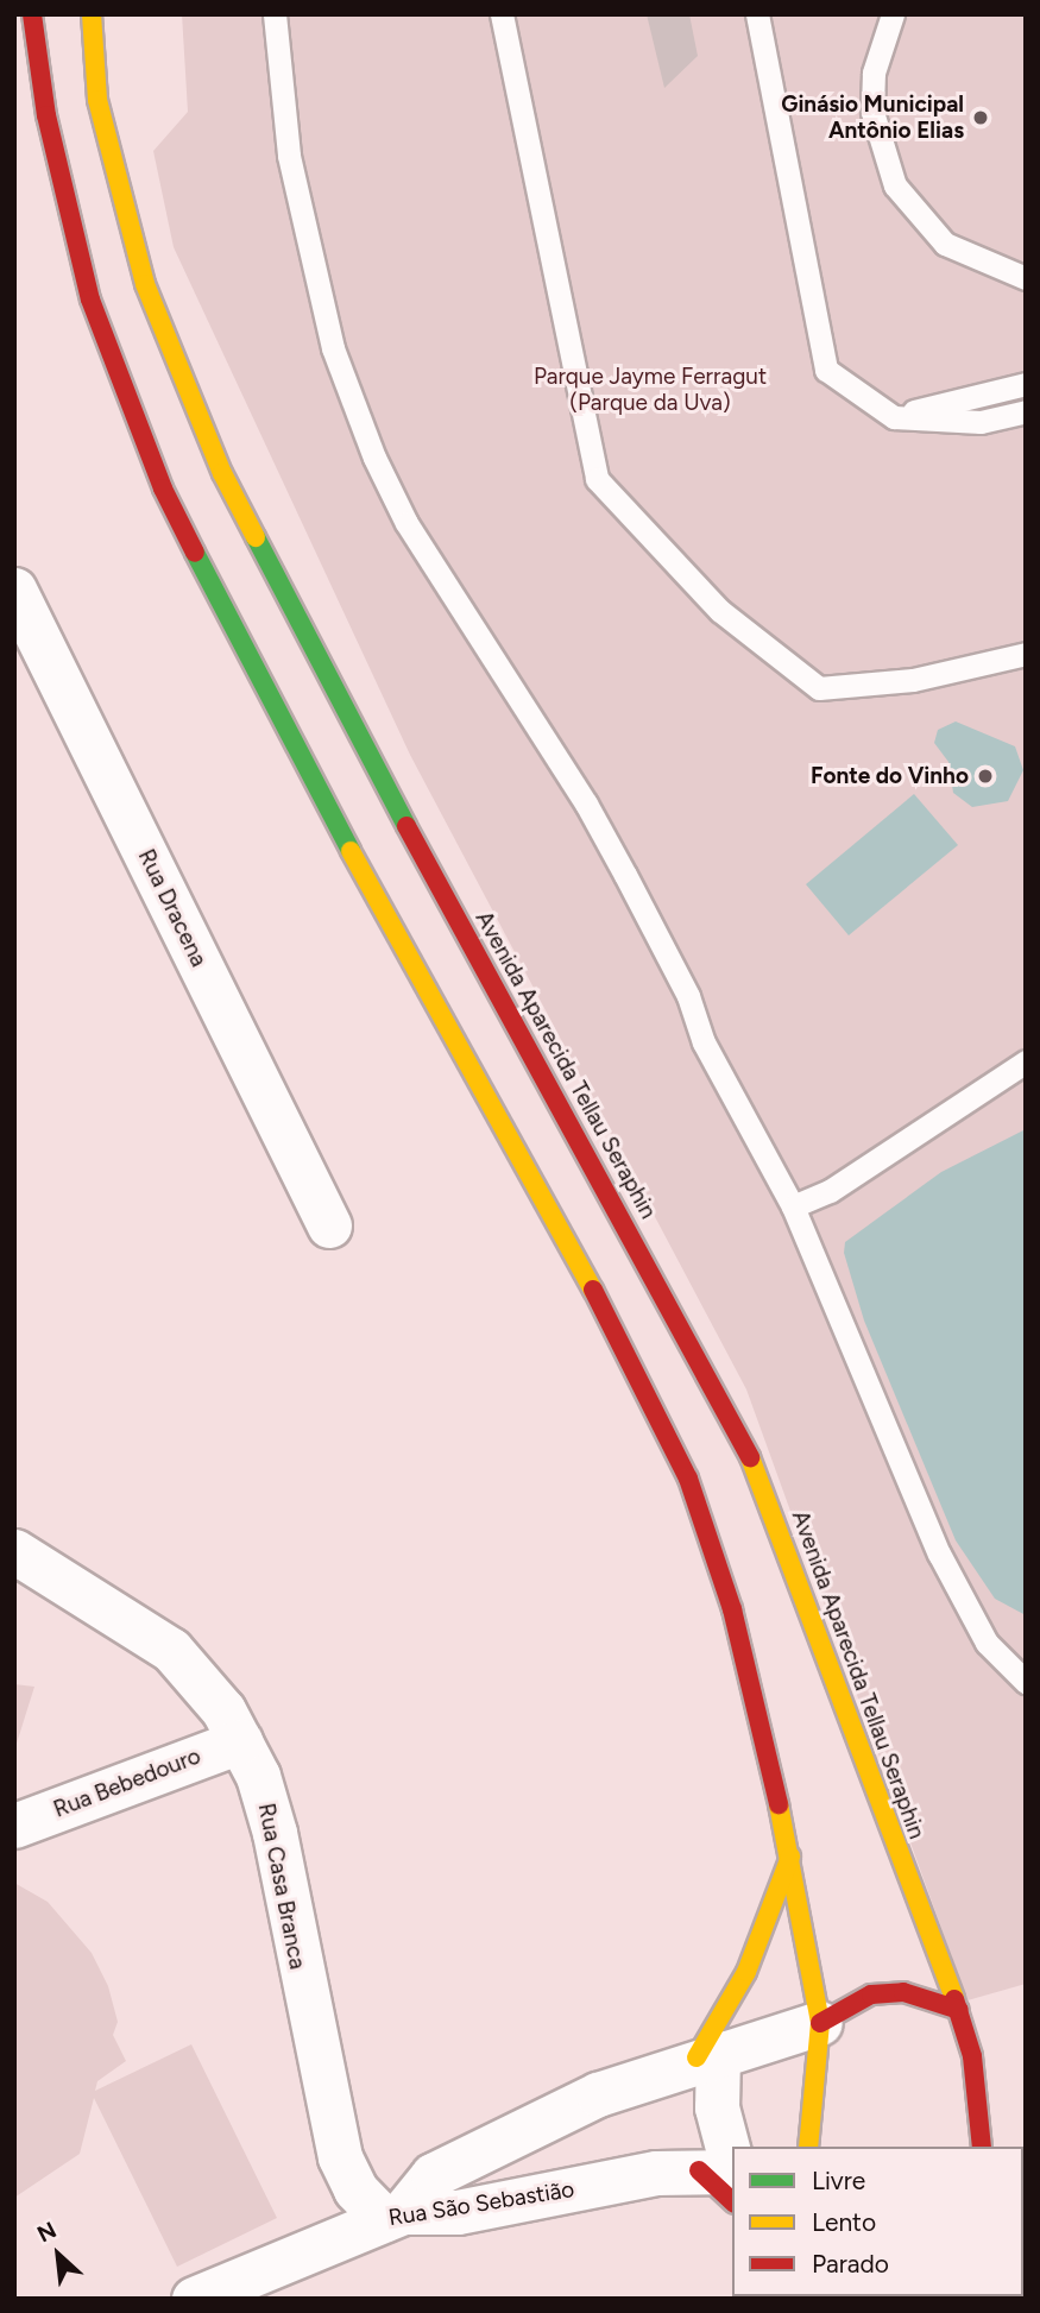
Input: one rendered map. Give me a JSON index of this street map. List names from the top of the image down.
{
  "streets": {
    "main road": ["Avenida Aparecida Tellau Seraphin"],
    "street": [
      "Rua Dracena",
      "Rua Bebedouro",
      "Rua Casa Branca",
      "Rua São Sebastião"
    ]
  },
  "crossings": [
    ["Rua Bebedouro", "Rua Casa Branca"],
    ["Rua Casa Branca", "Rua São Sebastião"]
  ],
  "parks": ["Parque Jayme Ferragut (Parque da Uva)"],
  "places": ["Ginásio Municipal Antônio Elias", "Fonte do Vinho"],
  "legend": ["Livre", "Lento", "Parado"],
  "north": "top left"
}
